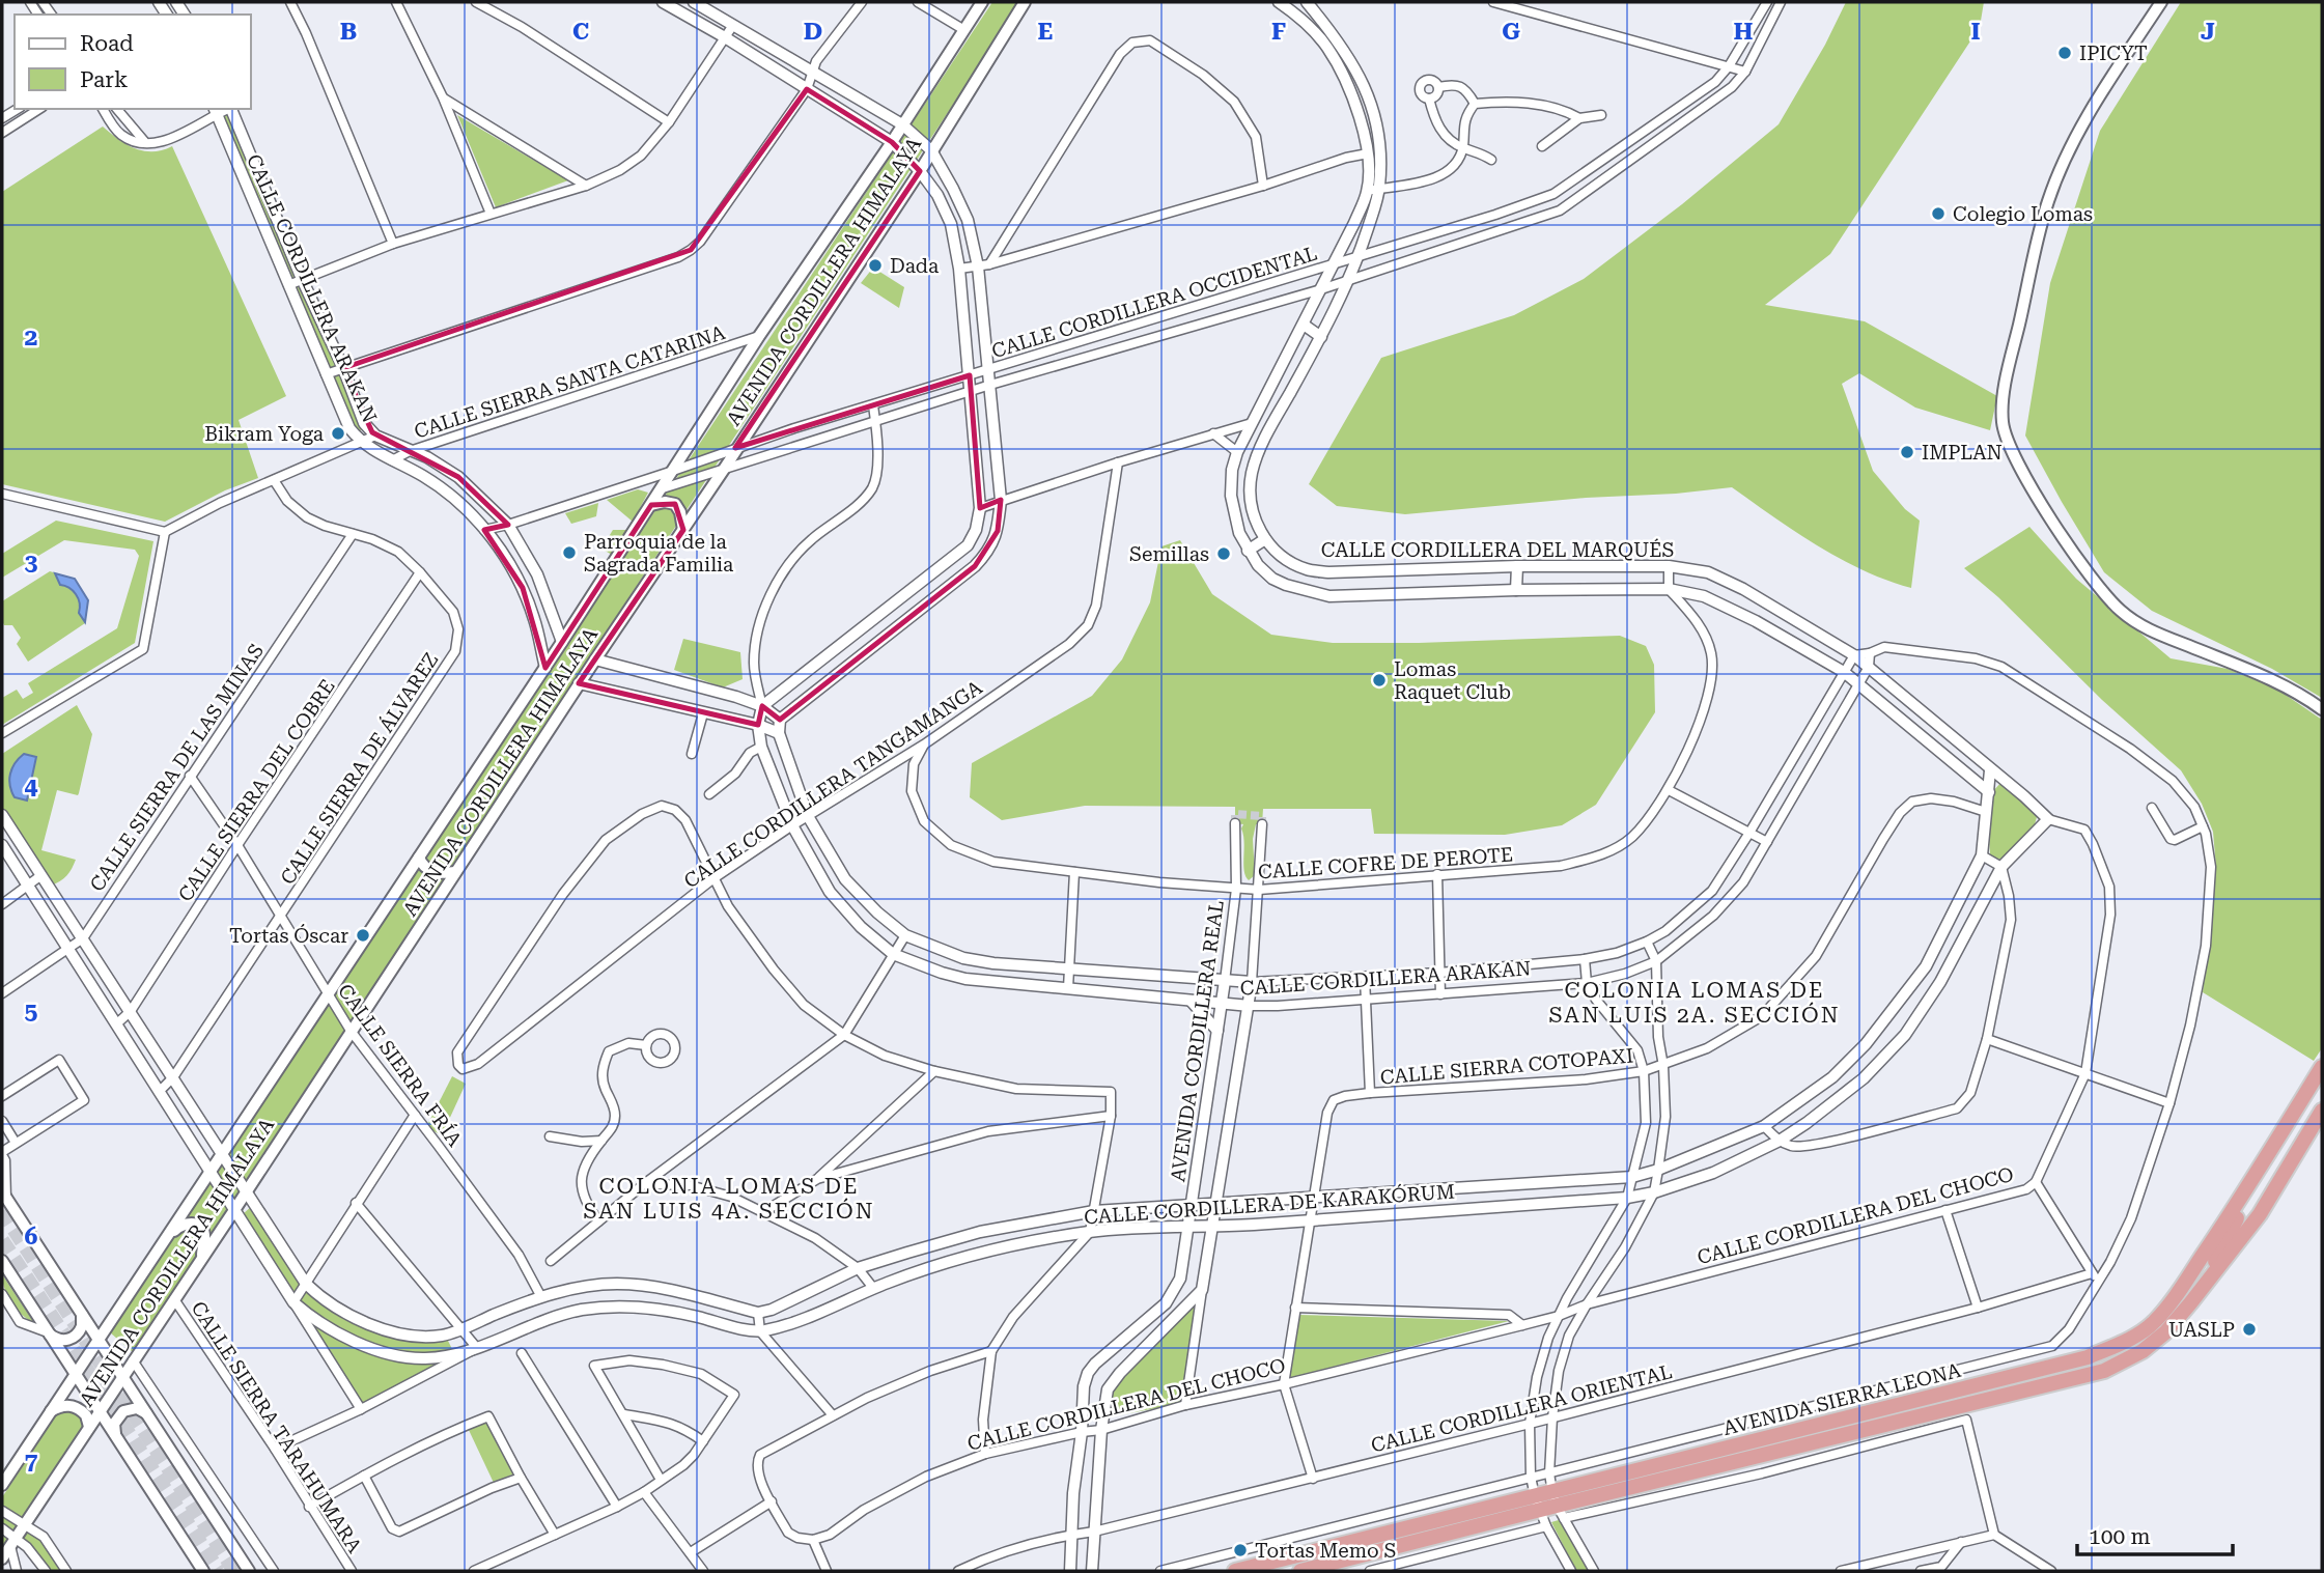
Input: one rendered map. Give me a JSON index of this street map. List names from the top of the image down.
{
  "streets": {
    "highway": ["AVENIDA SIERRA LEONA"],
    "main road": ["AVENIDA CORDILLERA HIMALAYA"],
    "street": [
      "CALLE CORDILLERA ARAKAN",
      "CALLE CORDILLERA OCCIDENTAL",
      "CALLE SIERRA SANTA CATARINA",
      "CALLE CORDILLERA DEL MARQUÉS",
      "CALLE SIERRA DE LAS MINAS",
      "CALLE SIERRA DE ÁLVAREZ",
      "CALLE CORDILLERA TANGAMANGA",
      "CALLE SIERRA DEL COBRE",
      "CALLE COFRE DE PEROTE",
      "AVENIDA CORDILLERA REAL",
      "CALLE SIERRA FRÍA",
      "CALLE SIERRA COTOPAXI",
      "CALLE CORDILLERA DE KARAKÓRUM",
      "CALLE CORDILLERA DEL CHOCO",
      "CALLE CORDILLERA ORIENTAL",
      "CALLE SIERRA TARAHUMARA"
    ]
  },
  "crossings": [
    ["AVENIDA CORDILLERA HIMALAYA", "CALLE CORDILLERA ARAKAN"],
    ["AVENIDA CORDILLERA HIMALAYA", "CALLE CORDILLERA OCCIDENTAL"],
    ["AVENIDA CORDILLERA HIMALAYA", "CALLE SIERRA SANTA CATARINA"],
    ["AVENIDA CORDILLERA HIMALAYA", "CALLE SIERRA FRÍA"],
    ["AVENIDA CORDILLERA HIMALAYA", "CALLE SIERRA TARAHUMARA"],
    ["CALLE CORDILLERA ARAKAN", "CALLE CORDILLERA OCCIDENTAL"],
    ["CALLE CORDILLERA ARAKAN", "CALLE SIERRA SANTA CATARINA"],
    ["CALLE CORDILLERA ARAKAN", "CALLE CORDILLERA DEL MARQUÉS"],
    ["CALLE CORDILLERA ARAKAN", "CALLE CORDILLERA TANGAMANGA"],
    ["CALLE CORDILLERA ARAKAN", "AVENIDA CORDILLERA REAL"],
    ["CALLE CORDILLERA ARAKAN", "CALLE CORDILLERA DEL CHOCO"],
    ["CALLE CORDILLERA OCCIDENTAL", "CALLE CORDILLERA DEL MARQUÉS"],
    ["CALLE CORDILLERA DEL MARQUÉS", "CALLE COFRE DE PEROTE"],
    ["CALLE CORDILLERA DEL MARQUÉS", "CALLE CORDILLERA DEL CHOCO"],
    ["CALLE SIERRA DE LAS MINAS", "CALLE SIERRA DE ÁLVAREZ"],
    ["CALLE SIERRA DE LAS MINAS", "CALLE SIERRA FRÍA"],
    ["CALLE SIERRA DE ÁLVAREZ", "CALLE SIERRA DEL COBRE"],
    ["CALLE SIERRA DE ÁLVAREZ", "CALLE SIERRA FRÍA"],
    ["CALLE CORDILLERA TANGAMANGA", "CALLE COFRE DE PEROTE"],
    ["CALLE SIERRA DEL COBRE", "CALLE SIERRA FRÍA"],
    ["CALLE COFRE DE PEROTE", "AVENIDA CORDILLERA REAL"],
    ["AVENIDA CORDILLERA REAL", "CALLE CORDILLERA DE KARAKÓRUM"],
    ["AVENIDA CORDILLERA REAL", "CALLE CORDILLERA DEL CHOCO"],
    ["AVENIDA CORDILLERA REAL", "CALLE CORDILLERA ORIENTAL"],
    ["CALLE SIERRA COTOPAXI", "CALLE CORDILLERA DE KARAKÓRUM"],
    ["CALLE SIERRA COTOPAXI", "CALLE CORDILLERA DEL CHOCO"],
    ["CALLE SIERRA COTOPAXI", "CALLE CORDILLERA ORIENTAL"],
    ["CALLE CORDILLERA DE KARAKÓRUM", "CALLE CORDILLERA DEL CHOCO"],
    ["CALLE CORDILLERA DE KARAKÓRUM", "CALLE SIERRA TARAHUMARA"]
  ],
  "districts": ["COLONIA LOMAS DE SAN LUIS 2A. SECCIÓN", "COLONIA LOMAS DE SAN LUIS 4A. SECCIÓN"],
  "places": [
    "IPICYT",
    "Colegio Lomas",
    "Dada",
    "Bikram Yoga",
    "IMPLAN",
    "Parroquia de la Sagrada Familia",
    "Semillas",
    "Lomas Raquet Club",
    "Tortas Óscar",
    "UASLP",
    "Tortas Memo S"
  ],
  "legend": ["Road", "Park"],
  "scale_bar": "100 m",
  "grid": {
    "columns": [
      "B",
      "C",
      "D",
      "E",
      "F",
      "G",
      "H",
      "I",
      "J"
    ],
    "rows": [
      "2",
      "3",
      "4",
      "5",
      "6",
      "7"
    ]
  }
}
